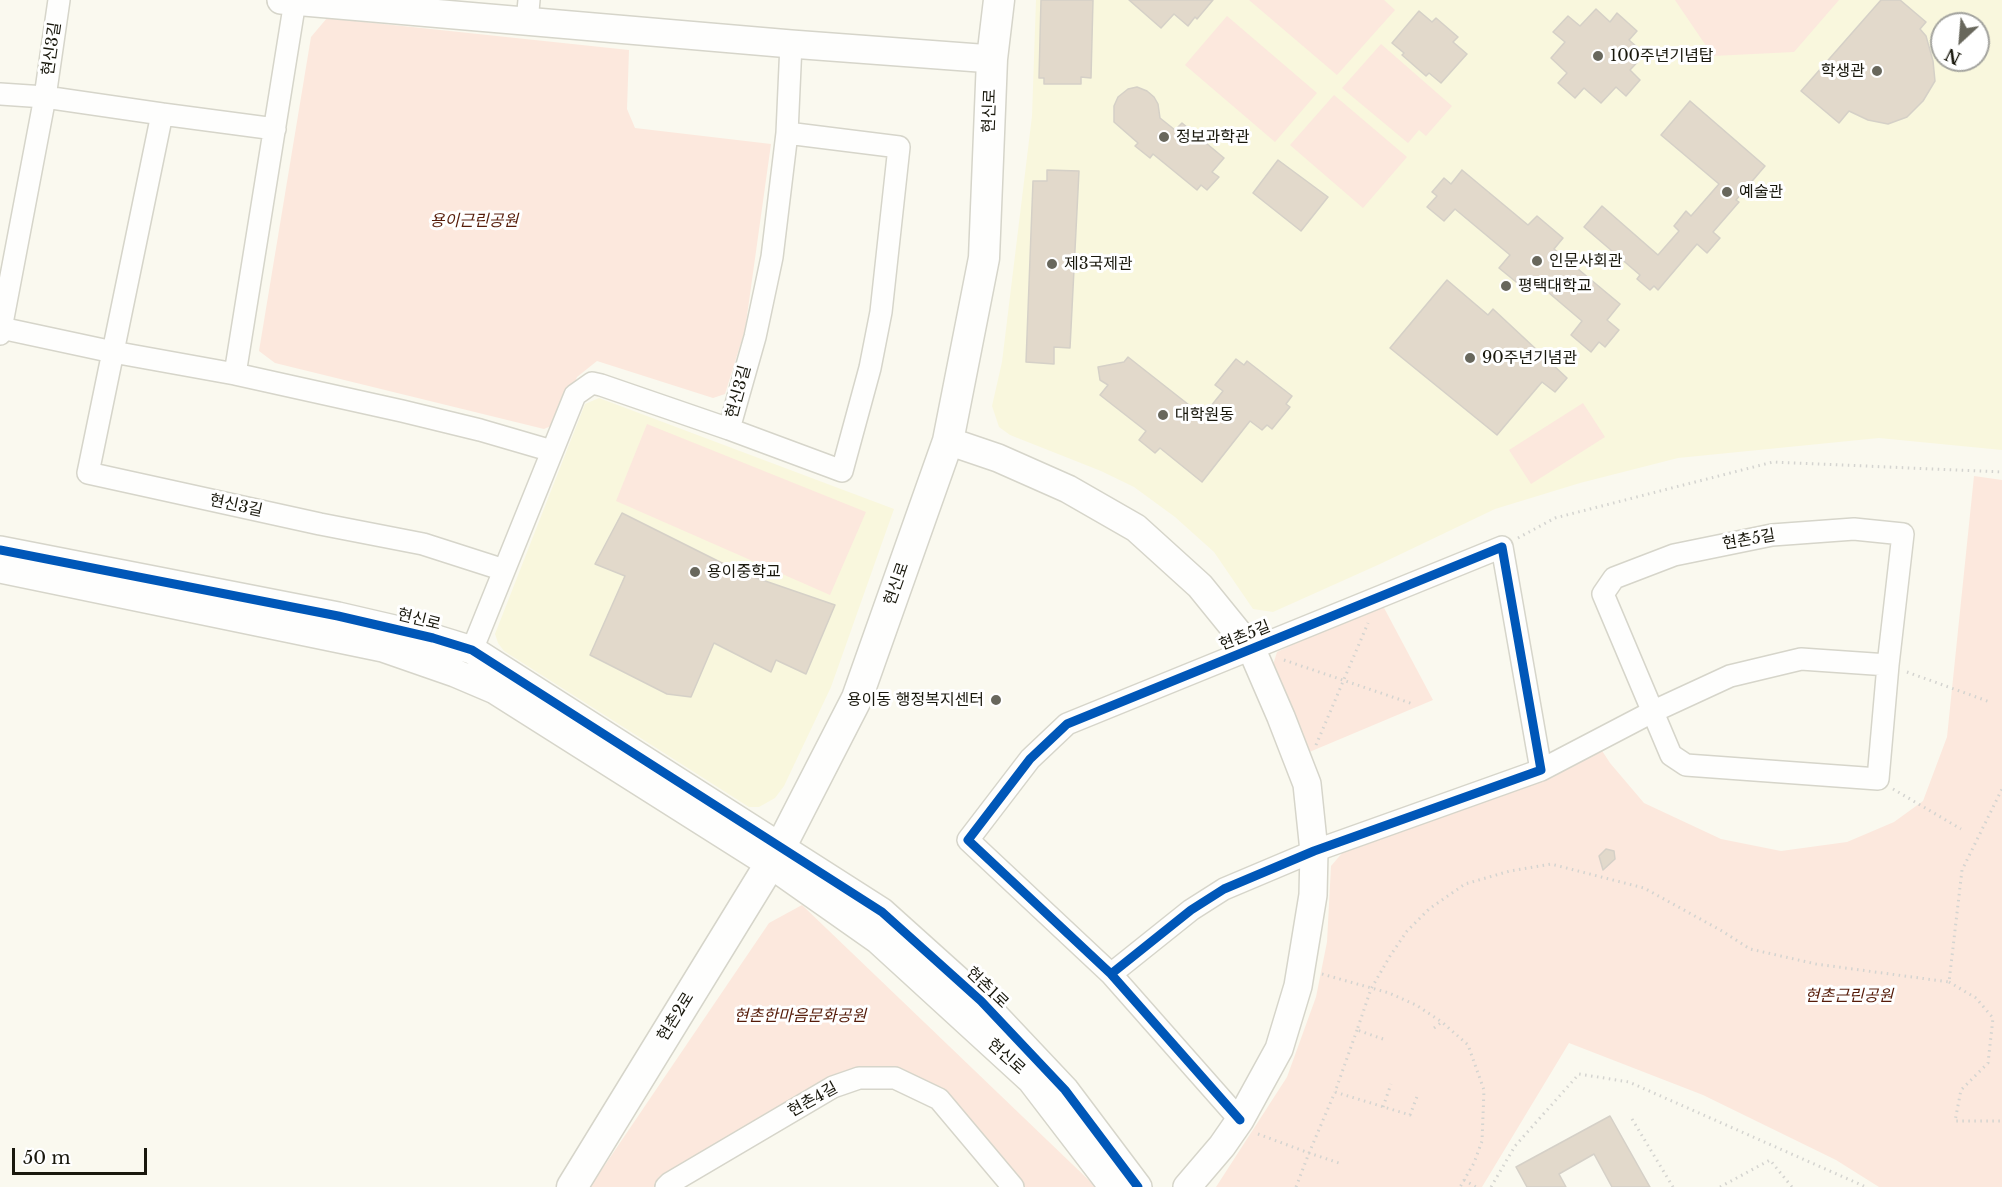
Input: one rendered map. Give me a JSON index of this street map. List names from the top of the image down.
{
  "streets": {
    "main road": ["현신로", "현촌2로"],
    "street": [
      "현신3길",
      "현촌5길",
      "현촌1로",
      "현촌4길"
    ]
  },
  "crossings": [
    ["현신3길", "현신로"],
    ["현신로", "현촌5길"],
    ["현신로", "현촌1로"],
    ["현신로", "현촌2로"],
    ["현촌1로", "현촌2로"]
  ],
  "parks": ["용이근린공원", "현촌근린공원", "현촌한마음문화공원"],
  "places": [
    "100주년기념탑",
    "학생관",
    "정보과학관",
    "예술관",
    "인문사회관",
    "제3국제관",
    "평택대학교",
    "90주년기념관",
    "대학원동",
    "용이중학교",
    "용이동 행정복지센터"
  ],
  "scale_bar": "50 m",
  "north": "bottom left"
}
